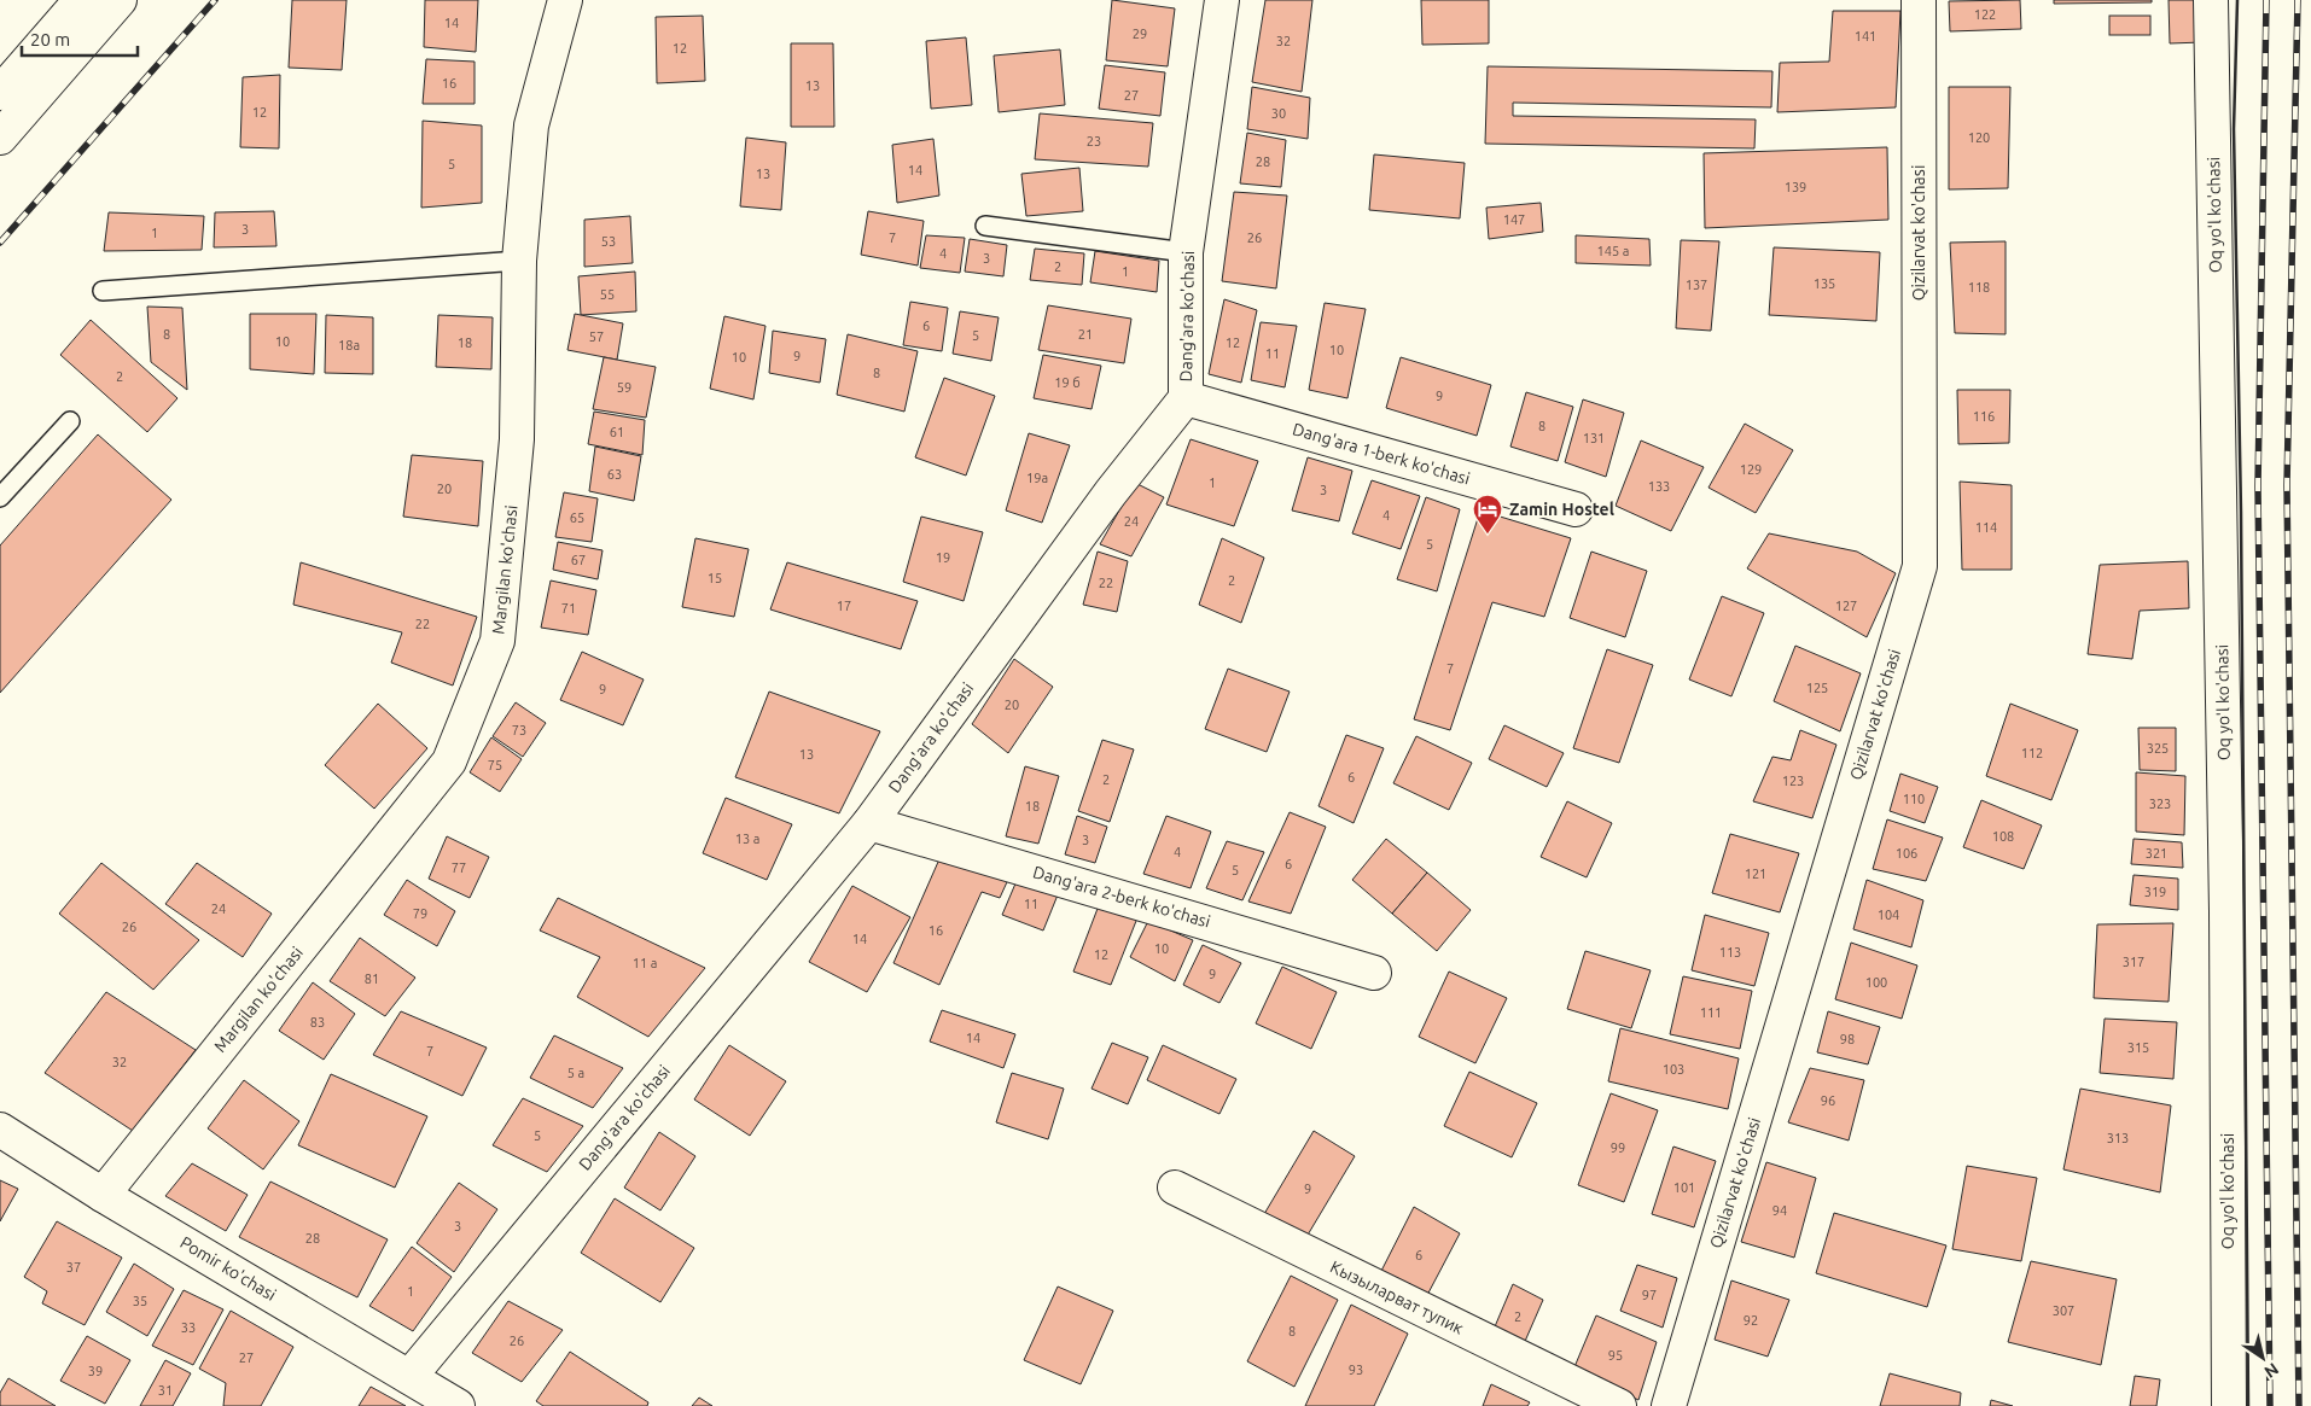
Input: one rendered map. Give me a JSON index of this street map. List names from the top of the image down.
{
  "streets": {
    "street": [
      "Oq yo'l ko'chasi",
      "Qizilarvat ko'chasi",
      "Dang'ara ko'chasi",
      "Dang'ara 1-berk ko'chasi",
      "Margilan ko'chasi",
      "Dang'ara 2-berk ko'chasi",
      "Pomir ko'chasi",
      "Кызыларват тупик"
    ]
  },
  "crossings": [
    ["Dang'ara ko'chasi", "Dang'ara 1-berk ko'chasi"],
    ["Dang'ara ko'chasi", "Dang'ara 2-berk ko'chasi"],
    ["Dang'ara ko'chasi", "Pomir ko'chasi"],
    ["Margilan ko'chasi", "Pomir ko'chasi"]
  ],
  "places": {
    "hotel": ["Zamin Hostel"]
  },
  "house_numbers": [
    "122",
    "14",
    "29",
    "141",
    "32",
    "12",
    "16",
    "13",
    "27",
    "12",
    "30",
    "120",
    "23",
    "28",
    "5",
    "14",
    "13",
    "139",
    "147",
    "3",
    "1",
    "7",
    "26",
    "53",
    "145 а",
    "4",
    "3",
    "2",
    "1",
    "135",
    "137",
    "118",
    "55",
    "6",
    "8",
    "21",
    "5",
    "57",
    "10",
    "18",
    "12",
    "18а",
    "10",
    "11",
    "9",
    "10",
    "8",
    "2",
    "19 б",
    "59",
    "9",
    "116",
    "8",
    "61",
    "131",
    "129",
    "63",
    "19а",
    "1",
    "133",
    "20",
    "3",
    "4",
    "65",
    "24",
    "114",
    "5",
    "19",
    "67",
    "15",
    "2",
    "22",
    "17",
    "127",
    "71",
    "22",
    "7",
    "125",
    "9",
    "20",
    "73",
    "325",
    "112",
    "13",
    "75",
    "6",
    "2",
    "123",
    "110",
    "323",
    "18",
    "108",
    "13 а",
    "3",
    "4",
    "106",
    "321",
    "6",
    "77",
    "5",
    "121",
    "319",
    "11",
    "24",
    "79",
    "104",
    "26",
    "16",
    "14",
    "10",
    "113",
    "12",
    "317",
    "11 а",
    "9",
    "81",
    "100",
    "111",
    "83",
    "14",
    "98",
    "315",
    "7",
    "32",
    "103",
    "5 а",
    "96",
    "5",
    "313",
    "99",
    "101",
    "9",
    "94",
    "3",
    "28",
    "6",
    "37",
    "1",
    "97",
    "35",
    "307",
    "2",
    "92",
    "33",
    "8",
    "26",
    "95",
    "27",
    "93",
    "39",
    "31"
  ],
  "scale_bar": "20 m",
  "north": "bottom right"
}
